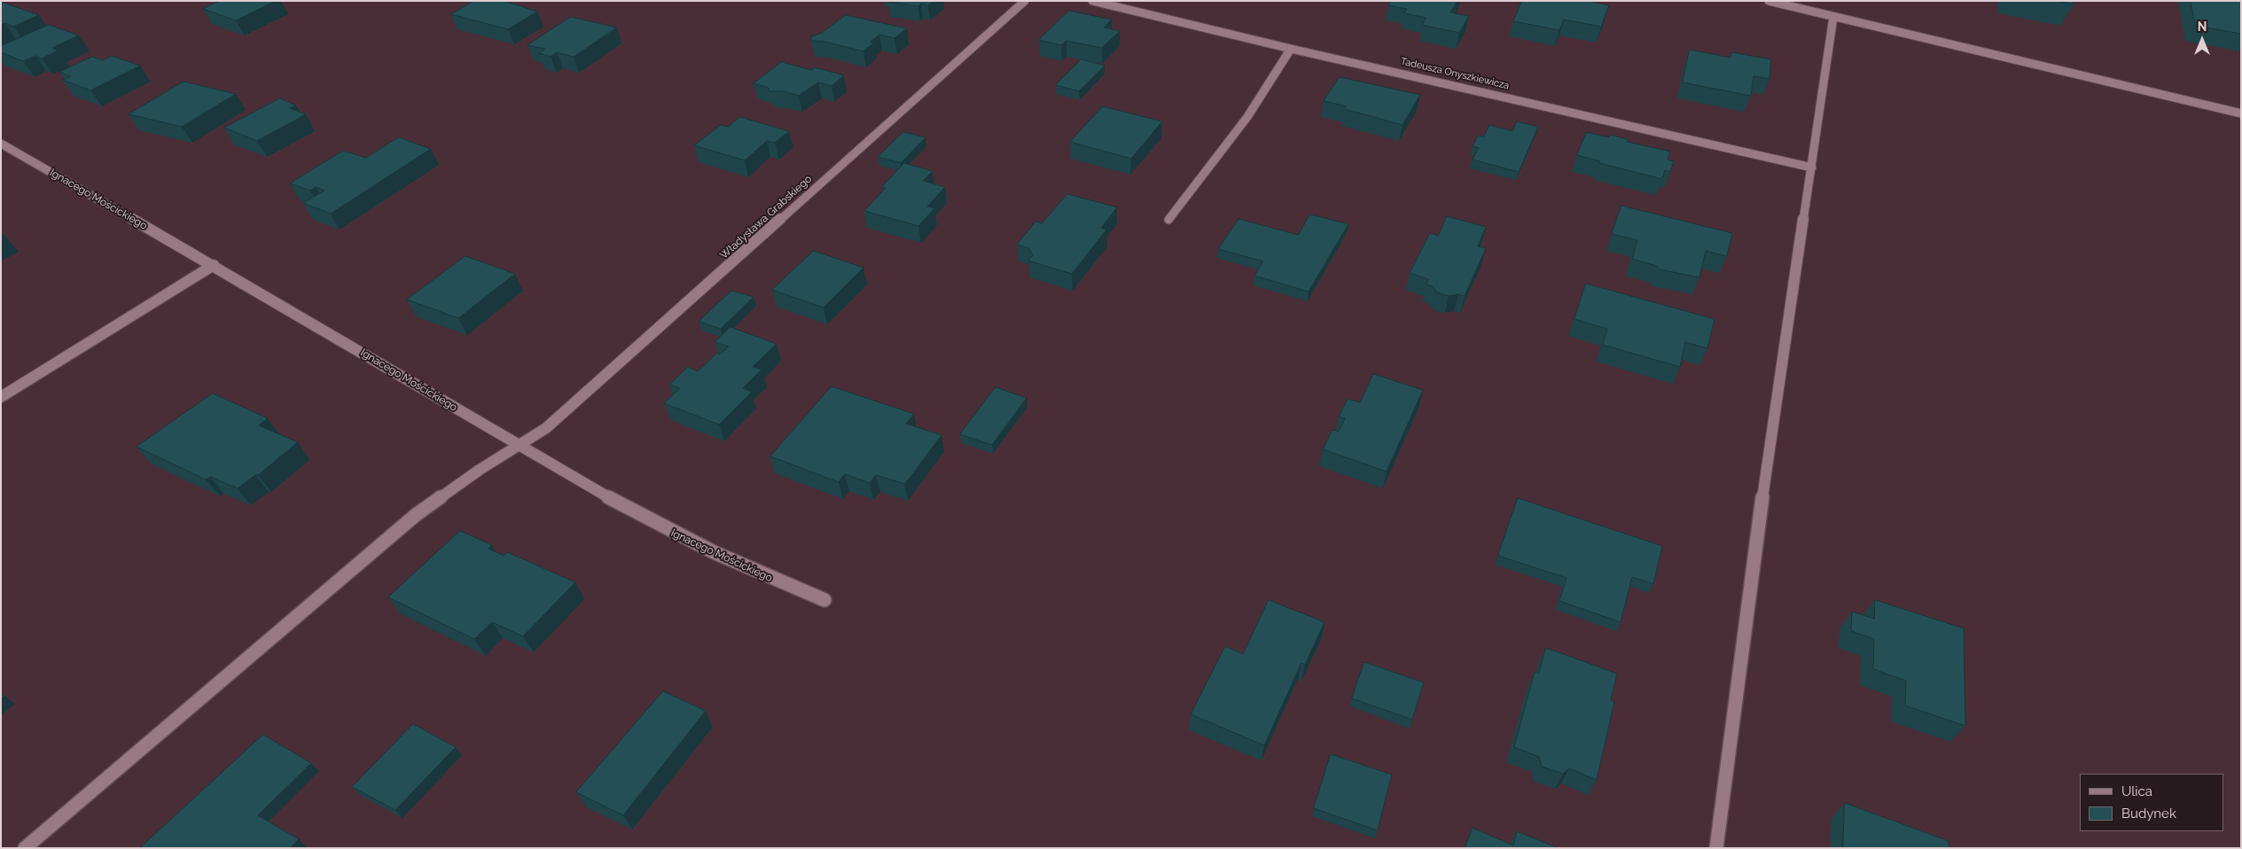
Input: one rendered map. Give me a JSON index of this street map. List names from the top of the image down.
{
  "streets": {
    "street": ["Tadeusza Onyszkiewicza", "Ignacego Mościckiego", "Władysława Grabskiego"]
  },
  "crossings": [
    ["Ignacego Mościckiego", "Władysława Grabskiego"]
  ],
  "legend": ["Ulica", "Budynek"],
  "north": "top"
}
